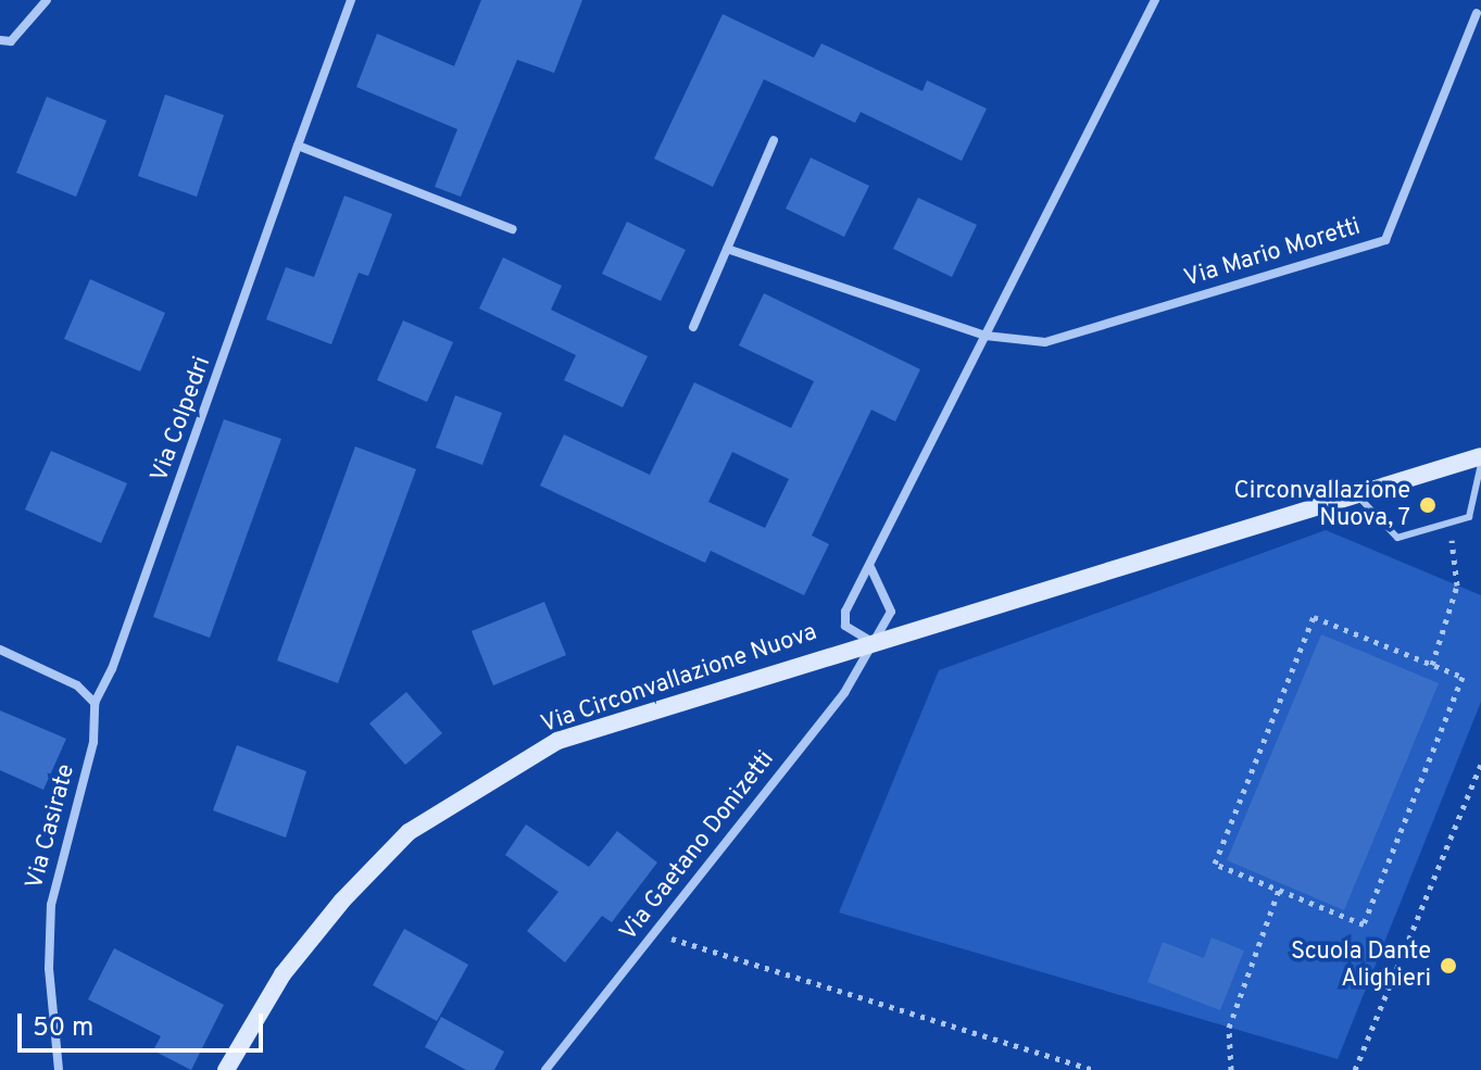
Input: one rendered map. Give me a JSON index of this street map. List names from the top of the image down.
{
  "streets": {
    "main road": ["Via Circonvallazione Nuova"],
    "street": [
      "Via Mario Moretti",
      "Via Colpedri",
      "Via Casirate",
      "Via Gaetano Donizetti"
    ]
  },
  "crossings": [
    ["Via Colpedri", "Via Casirate"],
    ["Via Circonvallazione Nuova", "Via Gaetano Donizetti"]
  ],
  "places": ["Circonvallazione Nuova, 7", "Scuola Dante Alighieri"],
  "scale_bar": "50 m"
}
